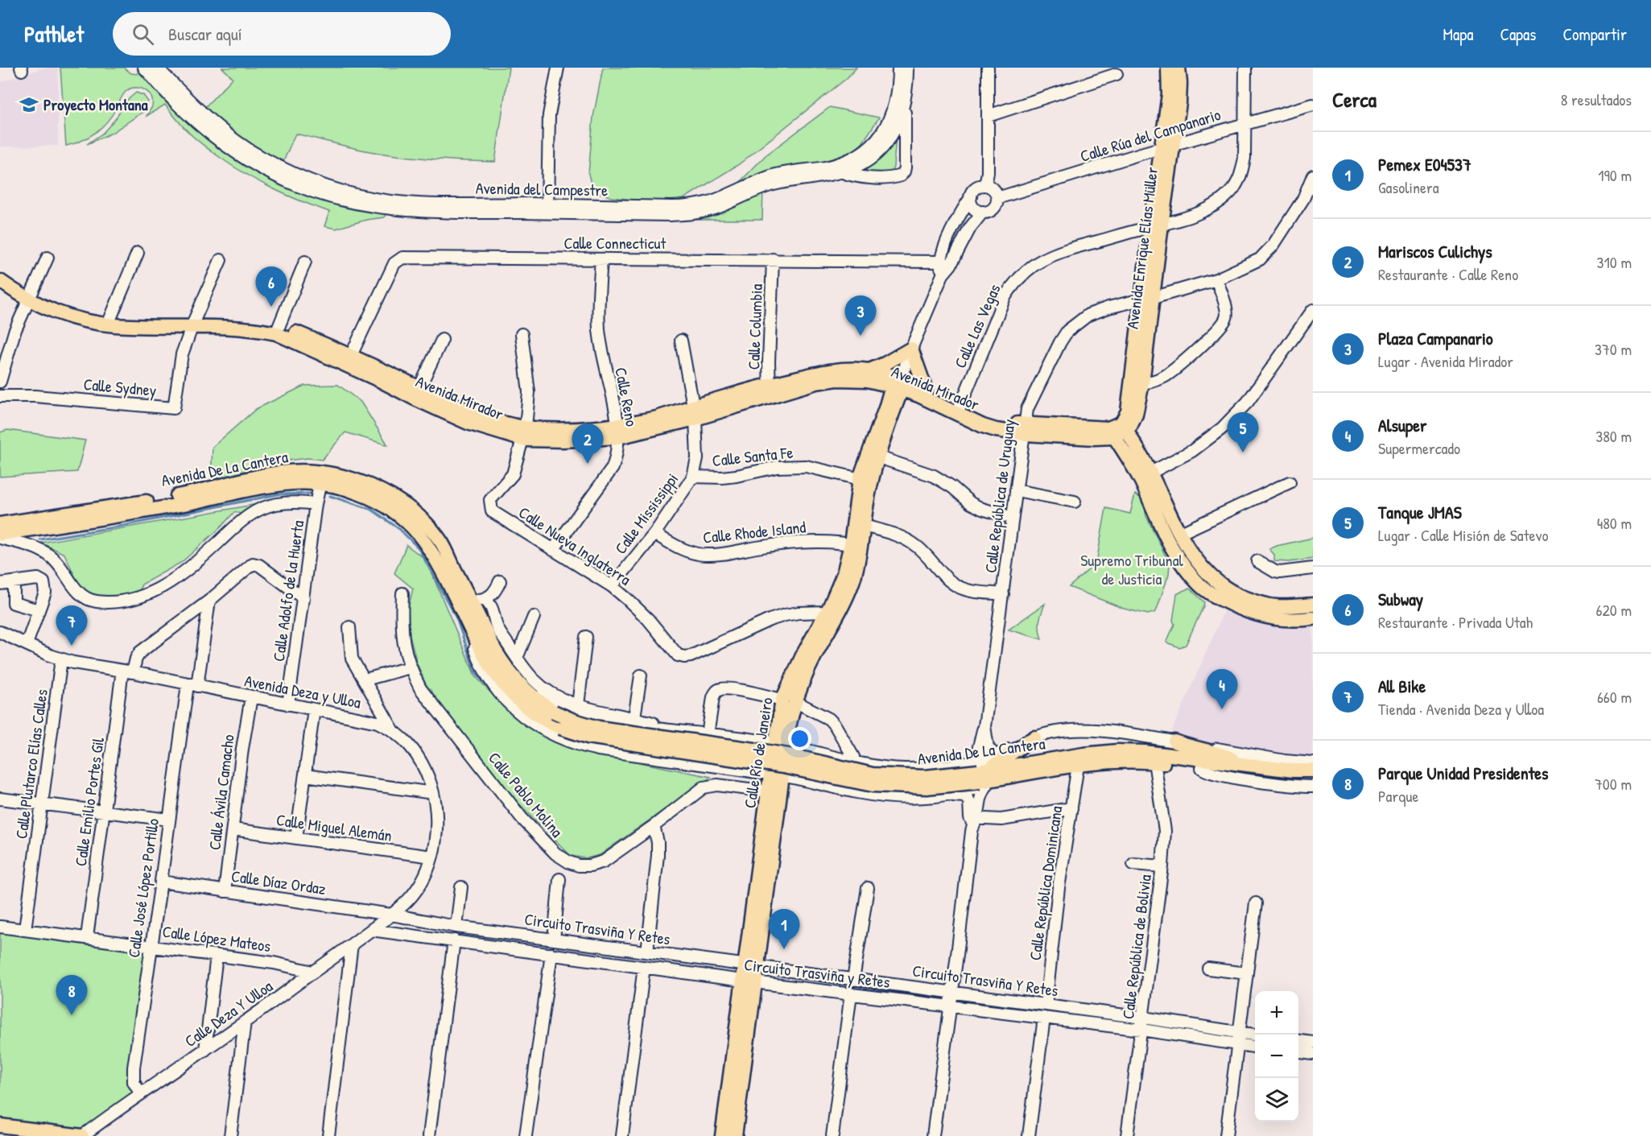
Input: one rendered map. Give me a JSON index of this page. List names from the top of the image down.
{
  "streets": {
    "main road": [
      "Avenida Enrique Elías Müller",
      "Avenida Mirador",
      "Avenida De La Cantera",
      "Calle Río de Janeiro"
    ],
    "street": [
      "Calle Rúa del Campanario",
      "Avenida del Campestre",
      "Calle Connecticut",
      "Calle Las Vegas",
      "Calle Columbia",
      "Calle Sydney",
      "Calle Reno",
      "Calle Santa Fe",
      "Calle República de Uruguay",
      "Calle Mississippi",
      "Calle Rhode Island",
      "Calle Nueva Inglaterra",
      "Calle Adolfo de la Huerta",
      "Avenida Deza y Ulloa",
      "Calle Plutarco Elías Calles",
      "Calle Ávila Camacho",
      "Calle Pablo Molina",
      "Calle Emilio Portes Gil",
      "Calle Miguel Alemán",
      "Calle Díaz Ordaz",
      "Calle República Dominicana",
      "Calle José López Portillo",
      "Circuito Trasviña Y Retes",
      "Calle López Mateos",
      "Calle República de Bolivia",
      "Circuito Trasviña y Retes",
      "Calle Deza Y Ulloa"
    ]
  },
  "crossings": [
    ["Calle Rúa del Campanario", "Avenida Enrique Elías Müller"],
    ["Calle Rúa del Campanario", "Calle Las Vegas"],
    ["Calle Rúa del Campanario", "Calle Río de Janeiro"],
    ["Calle Connecticut", "Calle Columbia"],
    ["Calle Connecticut", "Avenida Mirador"],
    ["Calle Connecticut", "Calle Reno"],
    ["Calle Connecticut", "Calle Río de Janeiro"],
    ["Avenida Enrique Elías Müller", "Calle Las Vegas"],
    ["Avenida Enrique Elías Müller", "Avenida Mirador"],
    ["Avenida Enrique Elías Müller", "Calle República de Uruguay"],
    ["Calle Las Vegas", "Avenida Mirador"],
    ["Calle Columbia", "Avenida Mirador"],
    ["Calle Sydney", "Avenida Mirador"],
    ["Avenida Mirador", "Calle Reno"],
    ["Avenida Mirador", "Calle República de Uruguay"],
    ["Avenida Mirador", "Calle Mississippi"],
    ["Avenida Mirador", "Calle Nueva Inglaterra"],
    ["Avenida Mirador", "Calle Río de Janeiro"],
    ["Calle Reno", "Calle Nueva Inglaterra"],
    ["Calle Santa Fe", "Calle Mississippi"],
    ["Calle Santa Fe", "Calle Río de Janeiro"],
    ["Avenida De La Cantera", "Calle Adolfo de la Huerta"],
    ["Avenida De La Cantera", "Calle Río de Janeiro"],
    ["Avenida De La Cantera", "Calle República Dominicana"],
    ["Avenida De La Cantera", "Calle República de Bolivia"],
    ["Calle Mississippi", "Calle Rhode Island"],
    ["Calle Mississippi", "Calle Nueva Inglaterra"],
    ["Calle Rhode Island", "Calle Río de Janeiro"],
    ["Calle Nueva Inglaterra", "Calle Río de Janeiro"],
    ["Calle Adolfo de la Huerta", "Avenida Deza y Ulloa"],
    ["Calle Adolfo de la Huerta", "Calle Emilio Portes Gil"],
    ["Avenida Deza y Ulloa", "Calle Plutarco Elías Calles"],
    ["Avenida Deza y Ulloa", "Calle Ávila Camacho"],
    ["Avenida Deza y Ulloa", "Calle Emilio Portes Gil"],
    ["Avenida Deza y Ulloa", "Calle Miguel Alemán"],
    ["Avenida Deza y Ulloa", "Calle Díaz Ordaz"],
    ["Avenida Deza y Ulloa", "Calle José López Portillo"],
    ["Avenida Deza y Ulloa", "Circuito Trasviña Y Retes"],
    ["Avenida Deza y Ulloa", "Calle Deza Y Ulloa"],
    ["Calle Río de Janeiro", "Calle Pablo Molina"],
    ["Calle Río de Janeiro", "Circuito Trasviña Y Retes"],
    ["Calle Río de Janeiro", "Circuito Trasviña y Retes"],
    ["Calle Plutarco Elías Calles", "Calle López Mateos"],
    ["Calle Ávila Camacho", "Calle Miguel Alemán"],
    ["Calle Ávila Camacho", "Calle Díaz Ordaz"],
    ["Calle Emilio Portes Gil", "Calle López Mateos"],
    ["Calle Díaz Ordaz", "Calle José López Portillo"],
    ["Calle Díaz Ordaz", "Circuito Trasviña Y Retes"],
    ["Calle Díaz Ordaz", "Calle Deza Y Ulloa"],
    ["Calle República Dominicana", "Circuito Trasviña Y Retes"],
    ["Calle José López Portillo", "Calle López Mateos"],
    ["Calle José López Portillo", "Calle Deza Y Ulloa"],
    ["Circuito Trasviña Y Retes", "Calle República de Bolivia"],
    ["Circuito Trasviña Y Retes", "Calle Deza Y Ulloa"],
    ["Calle López Mateos", "Calle Deza Y Ulloa"],
    ["Calle República de Bolivia", "Circuito Trasviña y Retes"],
    ["Circuito Trasviña y Retes", "Calle Deza Y Ulloa"]
  ],
  "parks": ["Supremo Tribunal de Justicia"],
  "places": {
    "school or university": ["Proyecto Montana"]
  },
  "page": {
    "header": "Pathlet",
    "search": "Buscar aquí",
    "nav": ["Mapa", "Capas", "Compartir"],
    "heading": ["Cerca", "8 resultados"],
    "list": [
      {
        "mark": "1",
        "name": "Pemex E04537",
        "note": "Gasolinera",
        "value": "190 m"
      },
      {
        "mark": "2",
        "name": "Mariscos Culichys",
        "note": "Restaurante · Calle Reno",
        "value": "310 m"
      },
      {
        "mark": "3",
        "name": "Plaza Campanario",
        "note": "Lugar · Avenida Mirador",
        "value": "370 m"
      },
      {
        "mark": "4",
        "name": "Alsuper",
        "note": "Supermercado",
        "value": "380 m"
      },
      {
        "mark": "5",
        "name": "Tanque JMAS",
        "note": "Lugar · Calle Misión de Satevo",
        "value": "480 m"
      },
      {
        "mark": "6",
        "name": "Subway",
        "note": "Restaurante · Privada Utah",
        "value": "620 m"
      },
      {
        "mark": "7",
        "name": "All Bike",
        "note": "Tienda · Avenida Deza y Ulloa",
        "value": "660 m"
      },
      {
        "mark": "8",
        "name": "Parque Unidad Presidentes",
        "note": "Parque",
        "value": "700 m"
      }
    ],
    "pins": [
      "6",
      "3",
      "5",
      "2",
      "7",
      "4",
      "1",
      "8"
    ],
    "map_buttons": ["+", "−"]
  }
}
